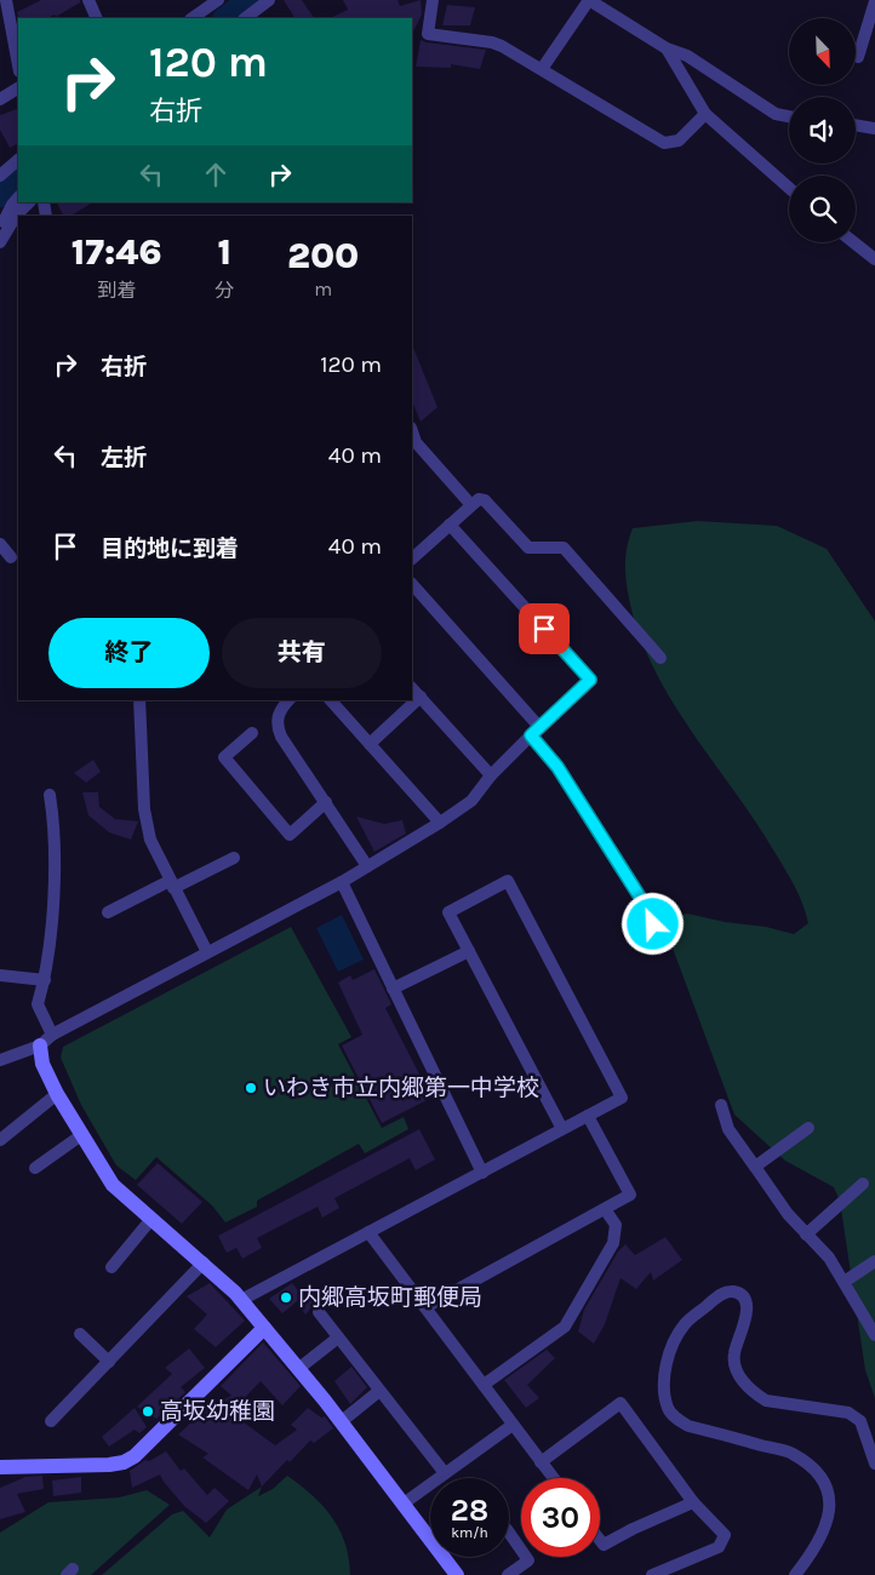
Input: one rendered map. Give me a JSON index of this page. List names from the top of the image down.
{
  "places": ["いわき市立内郷第一中学校", "内郷高坂町郵便局", "高坂幼稚園"],
  "north": "bottom right",
  "page": {
    "turn": ["120 m", "右折"],
    "eta": [
      "17:46",
      "到着",
      "1",
      "分",
      "200",
      "m"
    ],
    "list": [
      {
        "name": "右折",
        "value": "120 m"
      },
      {
        "name": "左折",
        "value": "40 m"
      },
      {
        "name": "目的地に到着",
        "value": "40 m"
      }
    ],
    "buttons": ["終了", "共有"],
    "speed": "28 km/h",
    "limit": "30"
  }
}
